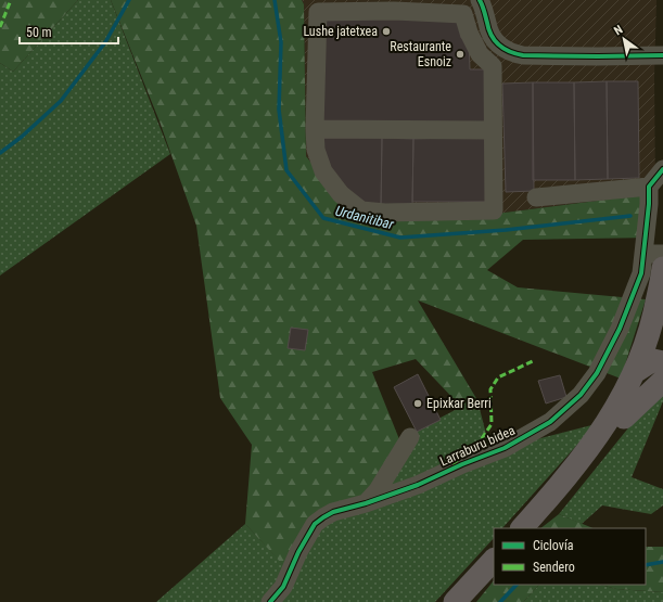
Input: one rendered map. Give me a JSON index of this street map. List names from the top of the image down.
{
  "streets": {
    "street": ["Larraburu bidea"]
  },
  "water": ["Urdanitibar"],
  "places": ["Lushe jatetxea", "Restaurante Esnoiz", "Epixkar Berri"],
  "legend": ["Ciclovía", "Sendero"],
  "scale_bar": "50 m",
  "north": "top left"
}
